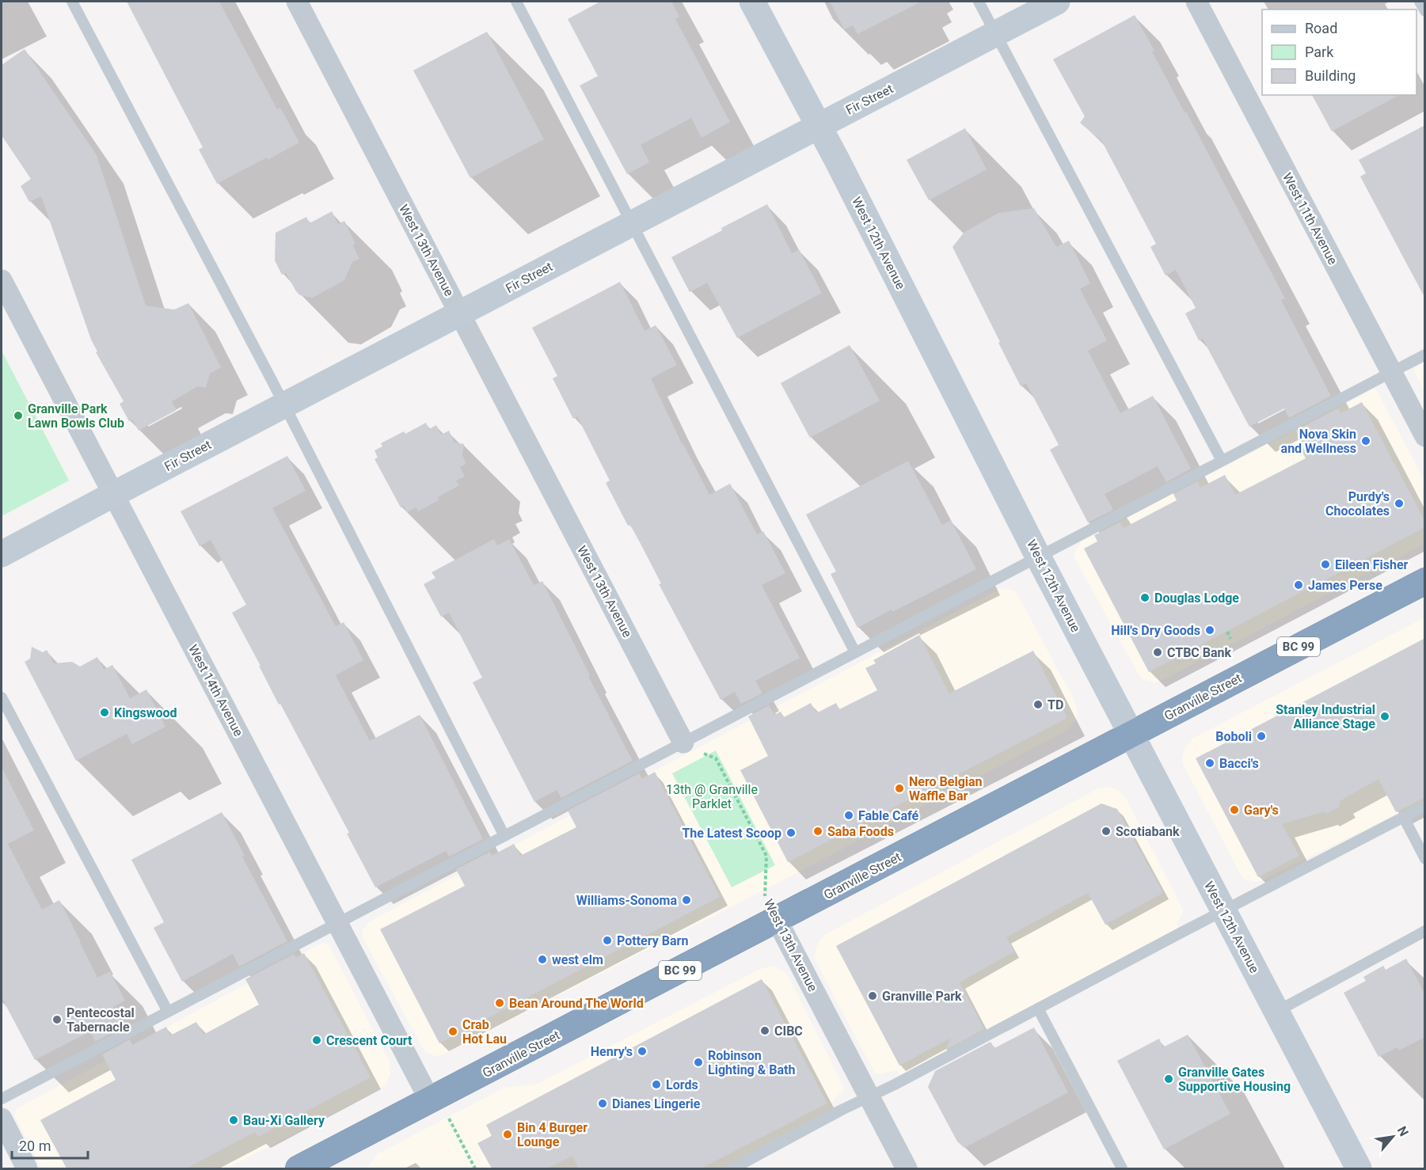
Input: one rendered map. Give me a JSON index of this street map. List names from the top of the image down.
{
  "streets": {
    "highway": ["BC 99", "Granville Street"],
    "street": [
      "Fir Street",
      "West 11th Avenue",
      "West 12th Avenue",
      "West 13th Avenue",
      "West 14th Avenue"
    ]
  },
  "crossings": [
    ["Fir Street", "West 12th Avenue"],
    ["Fir Street", "West 13th Avenue"],
    ["Fir Street", "West 14th Avenue"],
    ["West 12th Avenue", "Granville Street"],
    ["West 13th Avenue", "Granville Street"],
    ["West 14th Avenue", "Granville Street"]
  ],
  "parks": ["13th @ Granville Parklet"],
  "places": [
    "Granville Park Lawn Bowls Club",
    "Nova Skin and Wellness",
    "Purdy's Chocolates",
    "Eileen Fisher",
    "James Perse",
    "Douglas Lodge",
    "Hill's Dry Goods",
    "CTBC Bank",
    "TD",
    "Kingswood",
    "Stanley Industrial Alliance Stage",
    "Boboli",
    "Bacci's",
    "Nero Belgian Waffle Bar",
    "Gary's",
    "Fable Café",
    "Saba Foods",
    "Scotiabank",
    "The Latest Scoop",
    "Williams-Sonoma",
    "Pottery Barn",
    "west elm",
    "Granville Park",
    "Bean Around The World",
    "Pentecostal Tabernacle",
    "CIBC",
    "Crab Hot Lau",
    "Crescent Court",
    "Henry's",
    "Robinson Lighting & Bath",
    "Granville Gates Supportive Housing",
    "Lords",
    "Dianes Lingerie",
    "Bau-Xi Gallery",
    "Bin 4 Burger Lounge"
  ],
  "legend": ["Road", "Park", "Building"],
  "scale_bar": "20 m",
  "north": "top right"
}
